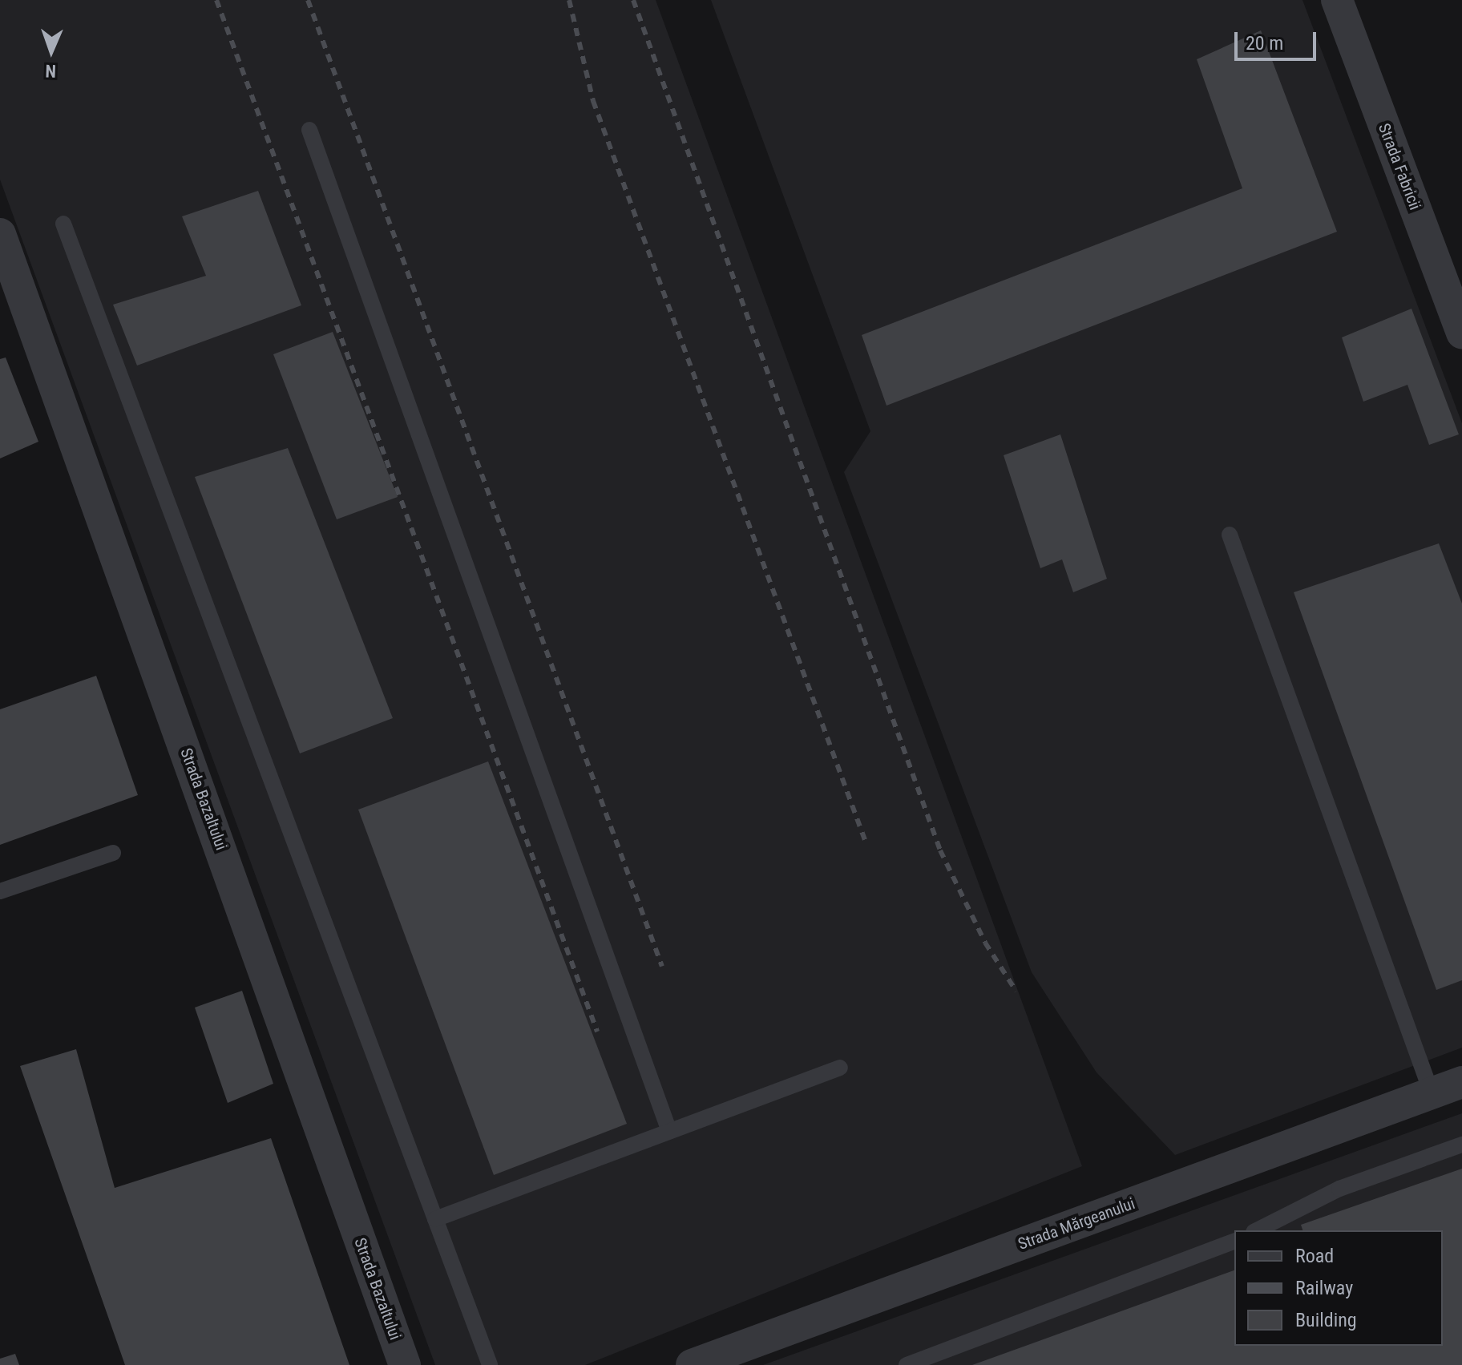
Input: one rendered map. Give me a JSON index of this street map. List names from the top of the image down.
{
  "streets": {
    "street": ["Strada Fabricii", "Strada Bazaltului", "Strada Mărgeanului"]
  },
  "legend": ["Road", "Railway", "Building"],
  "scale_bar": "20 m",
  "north": "bottom"
}
